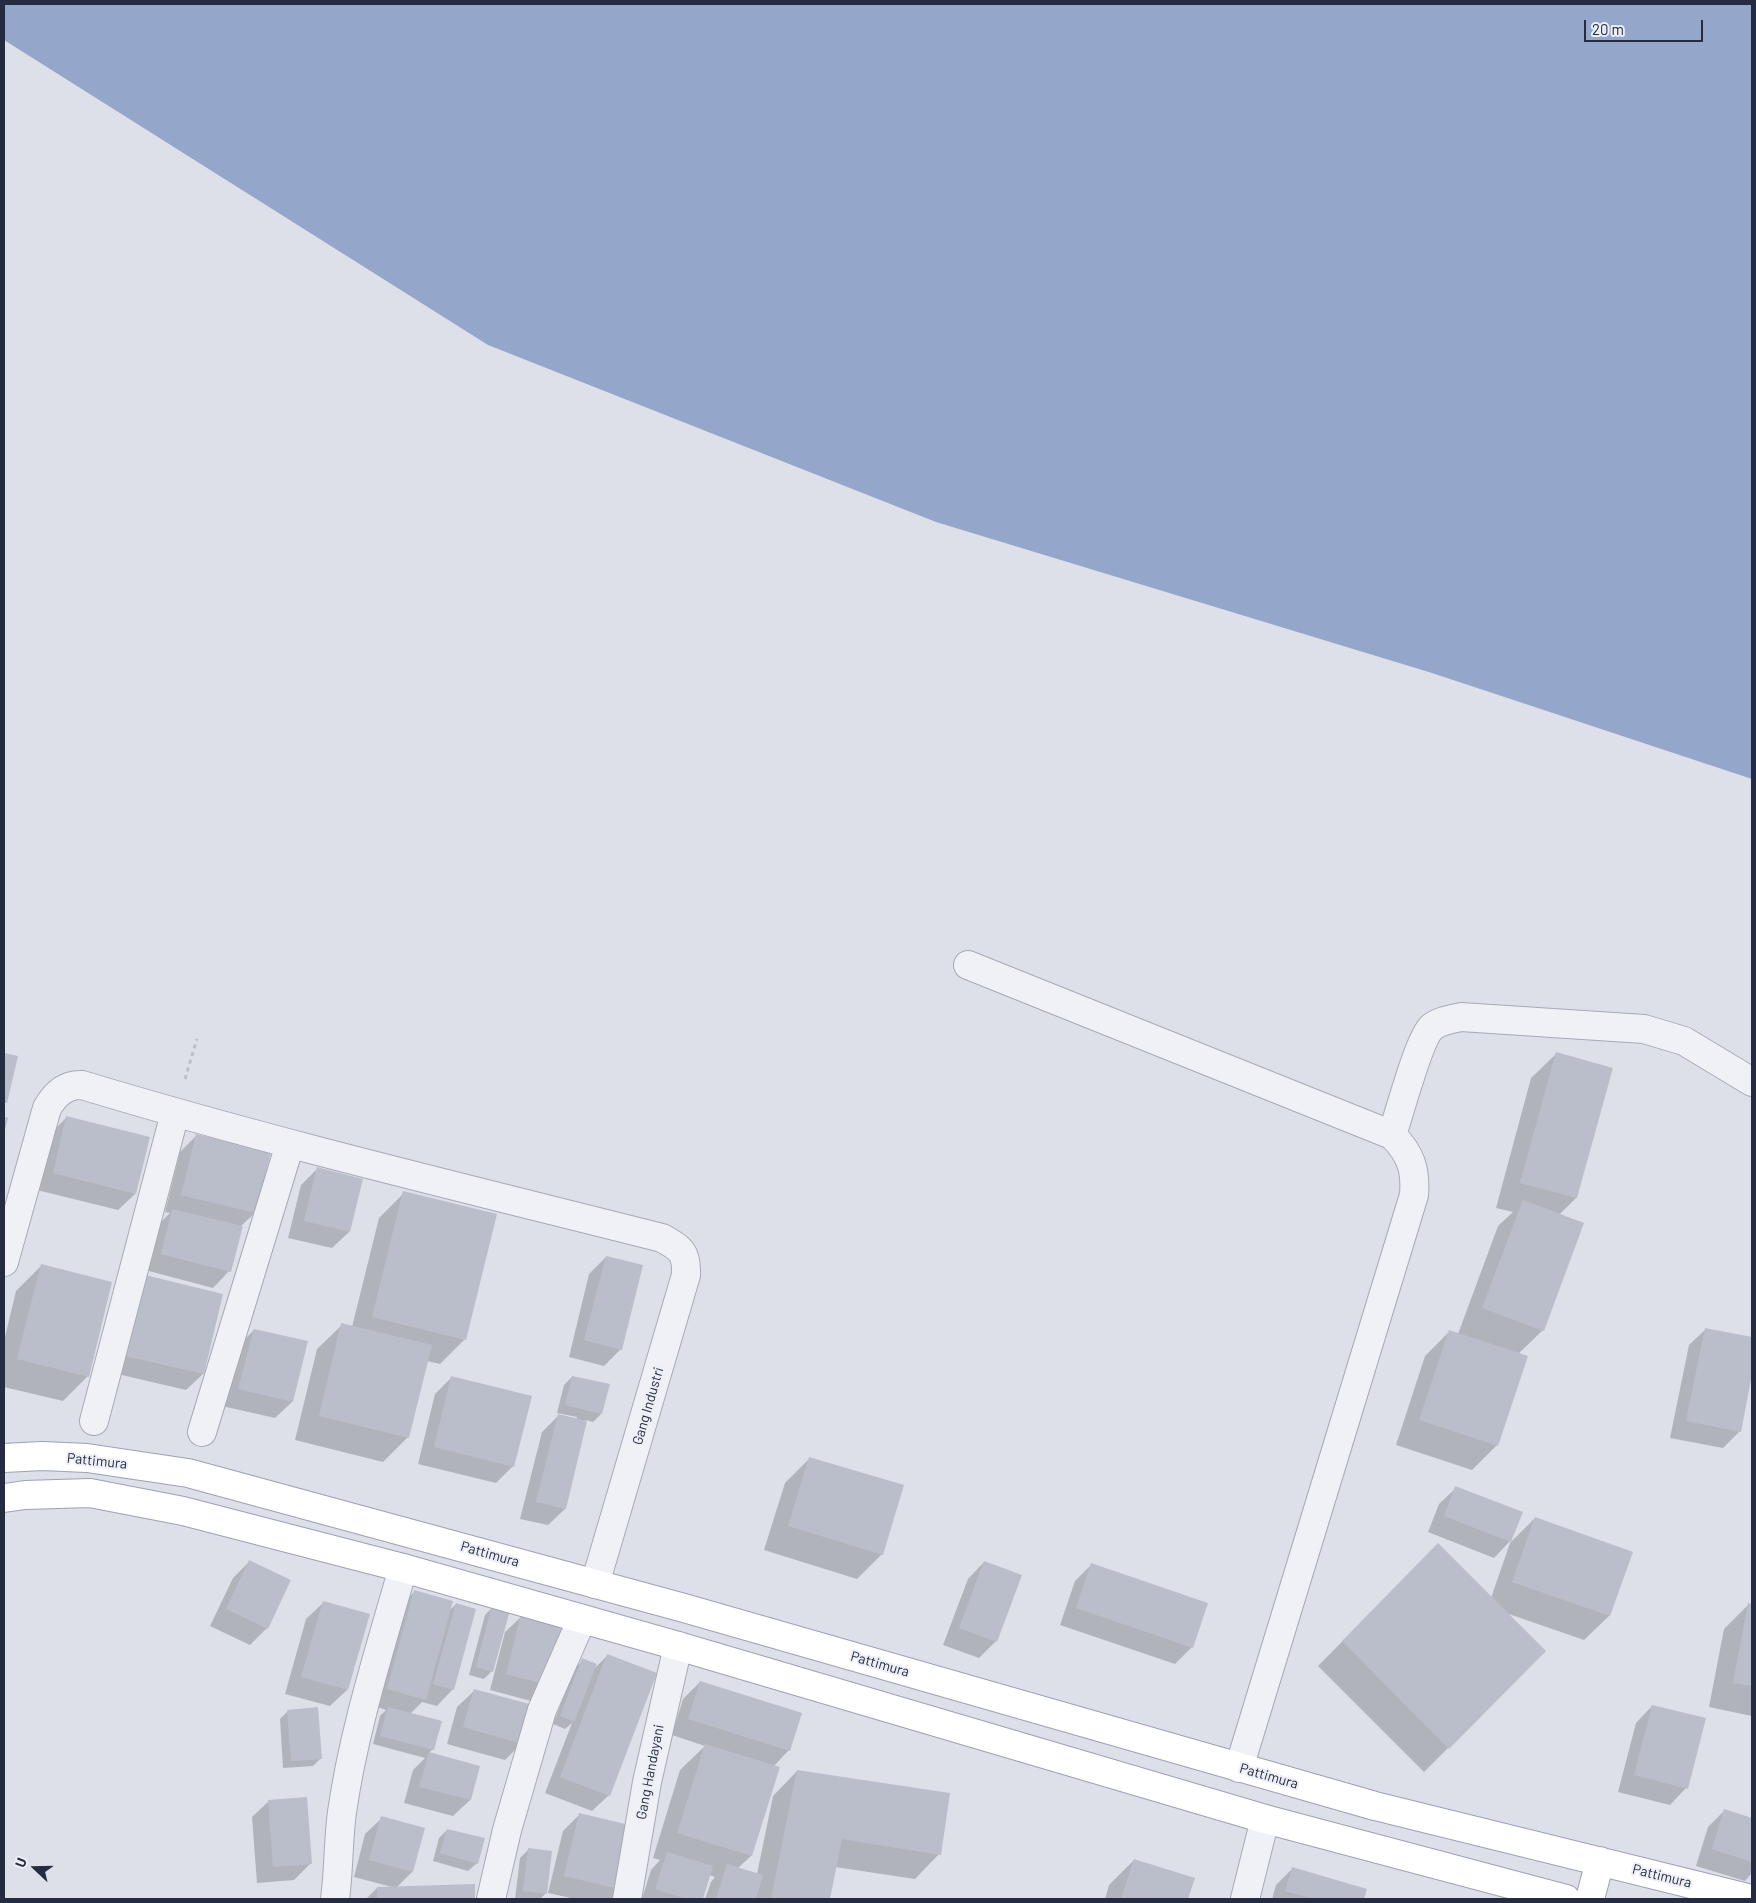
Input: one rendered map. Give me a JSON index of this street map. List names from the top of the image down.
{
  "streets": {
    "main road": ["Pattimura"],
    "street": ["Gang Industri", "Gang Handayani"]
  },
  "crossings": [
    ["Gang Industri", "Pattimura"]
  ],
  "scale_bar": "20 m",
  "north": "left"
}
